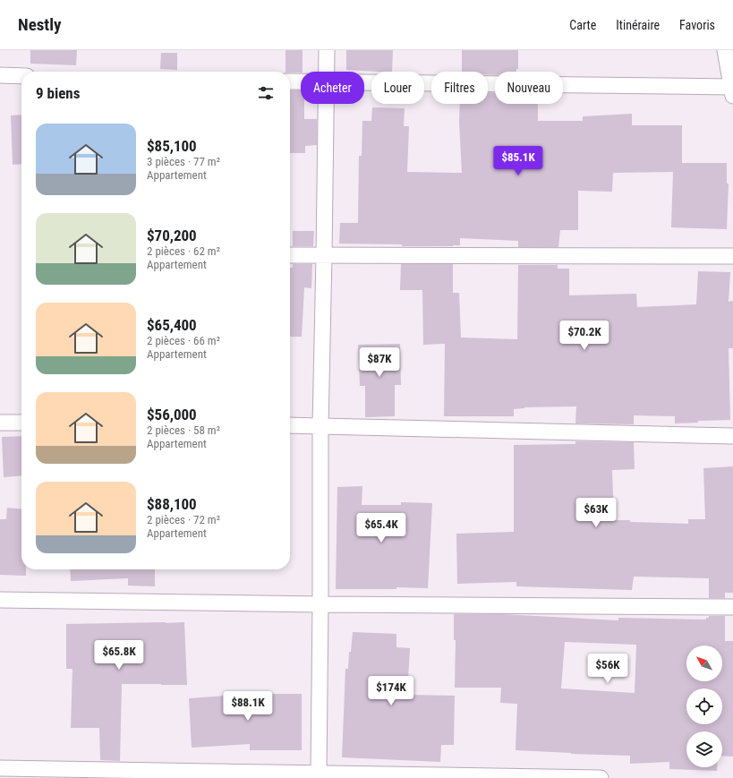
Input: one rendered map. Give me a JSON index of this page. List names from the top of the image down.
{
  "north": "top left",
  "page": {
    "header": "Nestly",
    "nav": ["Carte", "Itinéraire", "Favoris"],
    "chip": [
      "Acheter",
      "Louer",
      "Filtres",
      "Nouveau"
    ],
    "heading": "9 biens",
    "list": [
      {
        "name": "$85,100",
        "note": "3 pièces · 77 m² · Appartement"
      },
      {
        "name": "$70,200",
        "note": "2 pièces · 62 m² · Appartement"
      },
      {
        "name": "$65,400",
        "note": "2 pièces · 66 m² · Appartement"
      },
      {
        "name": "$56,000",
        "note": "2 pièces · 58 m² · Appartement"
      },
      {
        "name": "$88,100",
        "note": "2 pièces · 72 m² · Appartement"
      }
    ],
    "price": [
      "$85.1K",
      "$70.2K",
      "$87K",
      "$63K",
      "$65.4K",
      "$65.8K",
      "$56K",
      "$174K",
      "$88.1K"
    ]
  }
}
